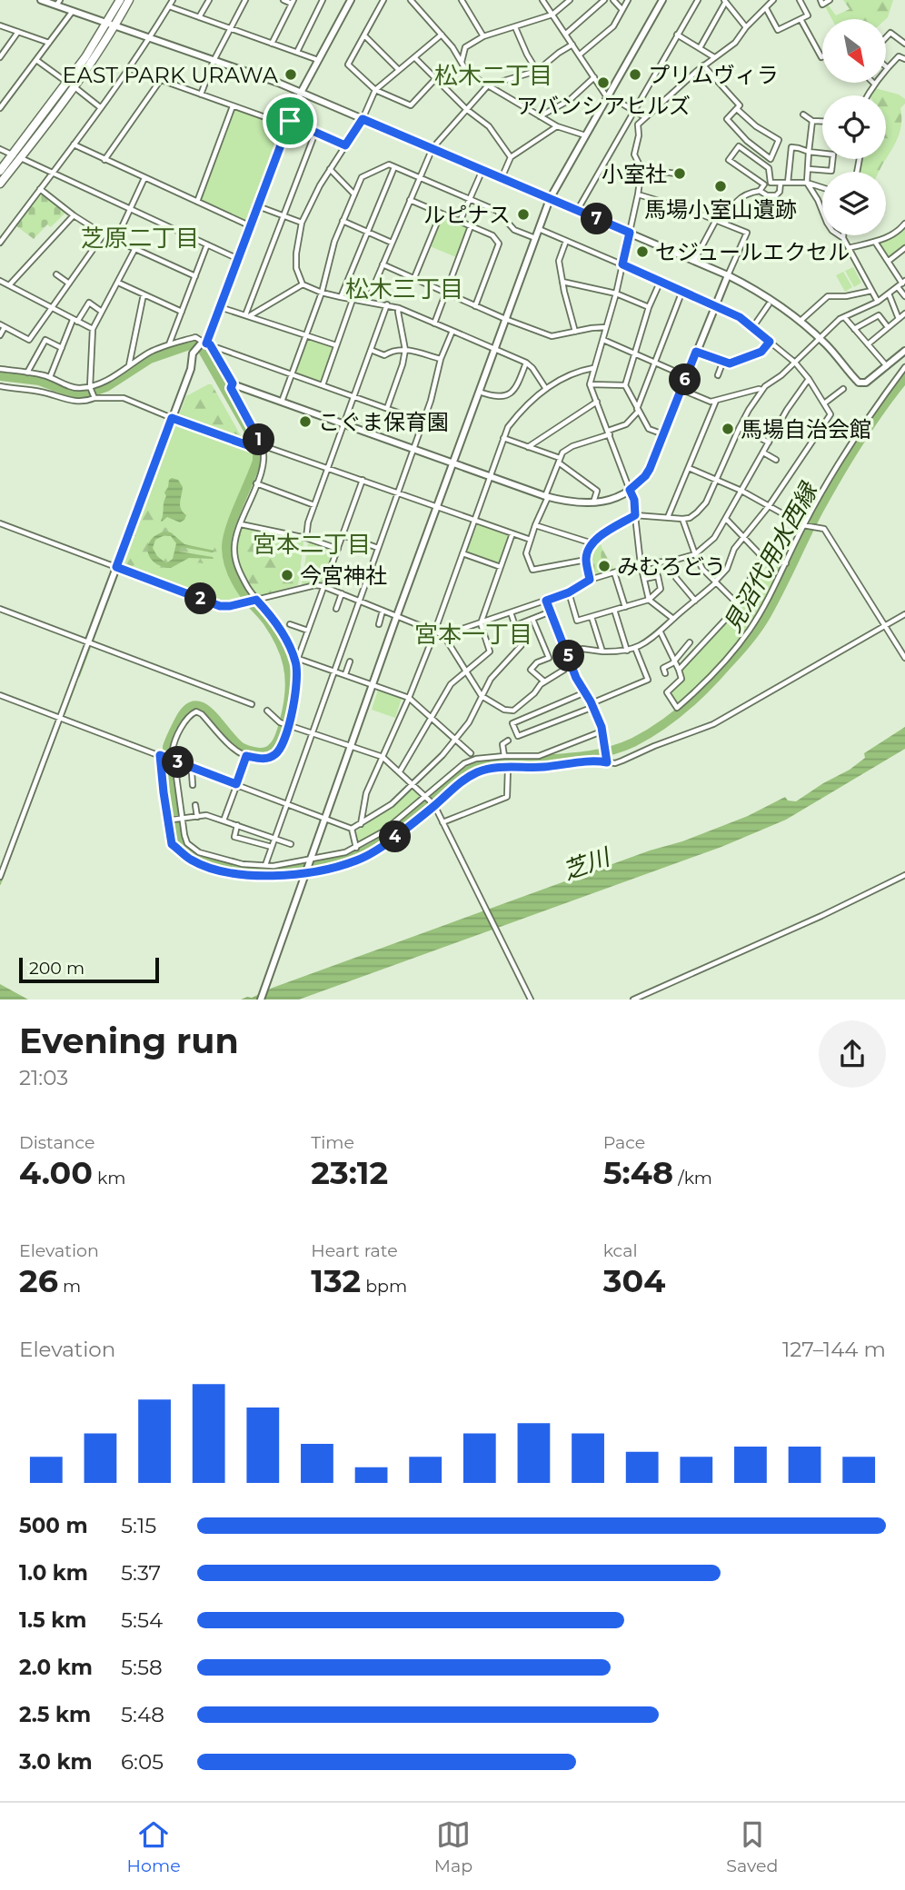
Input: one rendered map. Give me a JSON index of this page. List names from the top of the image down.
{
  "districts": [
    "松木二丁目",
    "芝原二丁目",
    "松木三丁目",
    "宮本二丁目",
    "宮本一丁目"
  ],
  "water": ["見沼代用水西縁", "芝川"],
  "places": [
    "EAST PARK URAWA",
    "プリムヴィラ",
    "アバンシアヒルズ",
    "小室社",
    "馬場小室山遺跡",
    "ルピナス",
    "セジュールエクセル",
    "こぐま保育園",
    "馬場自治会館",
    "みむろどう",
    "今宮神社"
  ],
  "scale_bar": "200 m",
  "north": "bottom right",
  "page": {
    "pins": [
      "7",
      "6",
      "1",
      "2",
      "5",
      "3",
      "4"
    ],
    "scale": "200 m",
    "heading": ["Evening run", "21:03"],
    "stats": [
      ["Distance", "4.00 km"],
      ["Time", "23:12"],
      ["Pace", "5:48 /km"],
      ["Elevation", "26 m"],
      ["Heart rate", "132 bpm"],
      ["kcal", "304"]
    ],
    "chart": ["Elevation", "127–144 m"],
    "list": [
      {
        "name": "500 m",
        "note": "5:15"
      },
      {
        "name": "1.0 km",
        "note": "5:37"
      },
      {
        "name": "1.5 km",
        "note": "5:54"
      },
      {
        "name": "2.0 km",
        "note": "5:58"
      },
      {
        "name": "2.5 km",
        "note": "5:48"
      },
      {
        "name": "3.0 km",
        "note": "6:05"
      }
    ],
    "tabs": ["Home", "Map", "Saved"]
  }
}
